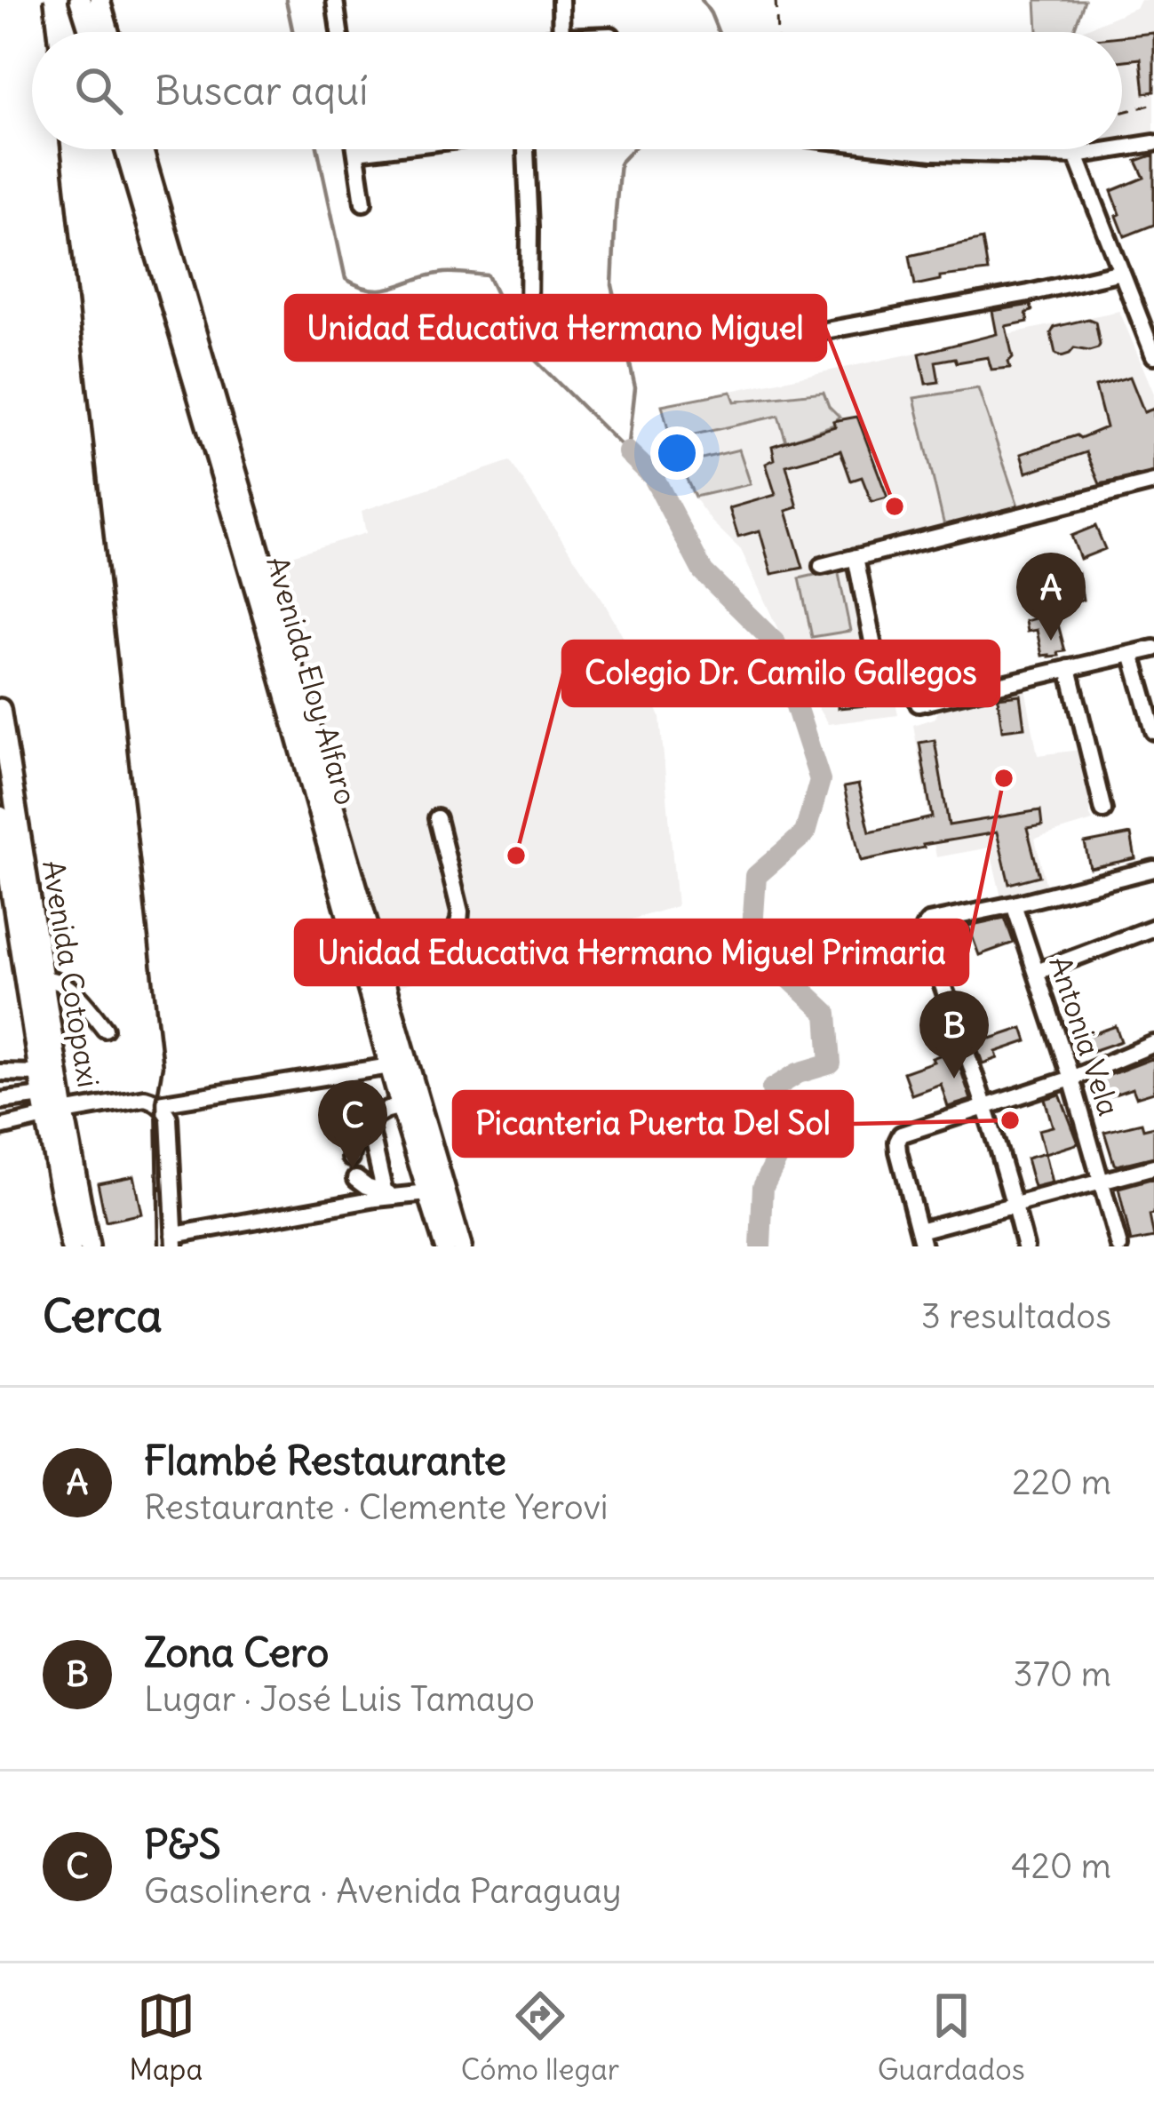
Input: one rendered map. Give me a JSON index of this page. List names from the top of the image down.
{
  "streets": {
    "main road": ["Avenida Eloy Alfaro", "Avenida Cotopaxi"],
    "street": ["Antonia Vela"]
  },
  "places": [
    "Unidad Educativa Hermano Miguel",
    "Unidad Educativa Hermano Miguel Primaria",
    "Colegio Dr. Camilo Gallegos",
    "Picanteria Puerta Del Sol"
  ],
  "page": {
    "search": "Buscar aquí",
    "pins": ["A", "B", "C"],
    "heading": ["Cerca", "3 resultados"],
    "list": [
      {
        "mark": "A",
        "name": "Flambé Restaurante",
        "note": "Restaurante · Clemente Yerovi",
        "value": "220 m"
      },
      {
        "mark": "B",
        "name": "Zona Cero",
        "note": "Lugar · José Luis Tamayo",
        "value": "370 m"
      },
      {
        "mark": "C",
        "name": "P&S",
        "note": "Gasolinera · Avenida Paraguay",
        "value": "420 m"
      }
    ],
    "nav": ["Mapa", "Cómo llegar", "Guardados"]
  }
}
